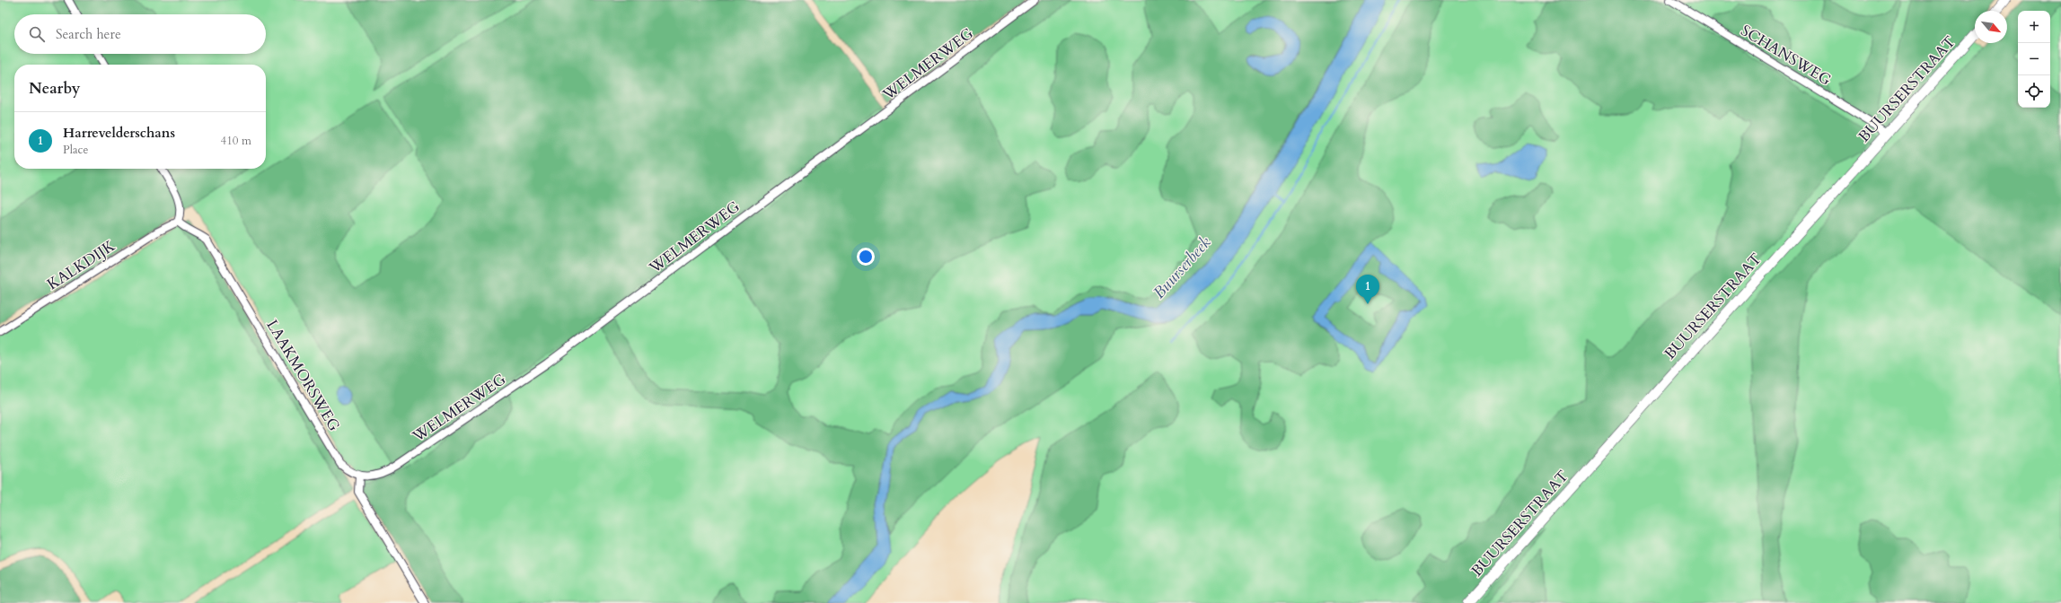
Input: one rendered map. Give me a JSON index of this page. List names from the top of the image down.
{
  "streets": {
    "main road": ["BUURSERSTRAAT"],
    "street": [
      "SCHANSWEG",
      "WELMERWEG",
      "KALKDIJK",
      "LAAKMORSWEG"
    ]
  },
  "crossings": [
    ["SCHANSWEG", "BUURSERSTRAAT"],
    ["WELMERWEG", "LAAKMORSWEG"],
    ["KALKDIJK", "LAAKMORSWEG"]
  ],
  "water": ["Buurserbeek"],
  "north": "bottom right",
  "page": {
    "map_buttons": ["+", "−"],
    "search": "Search here",
    "heading": "Nearby",
    "list": [
      {
        "mark": "1",
        "name": "Harrevelderschans",
        "note": "Place",
        "value": "410 m"
      }
    ],
    "pins": "1"
  }
}
